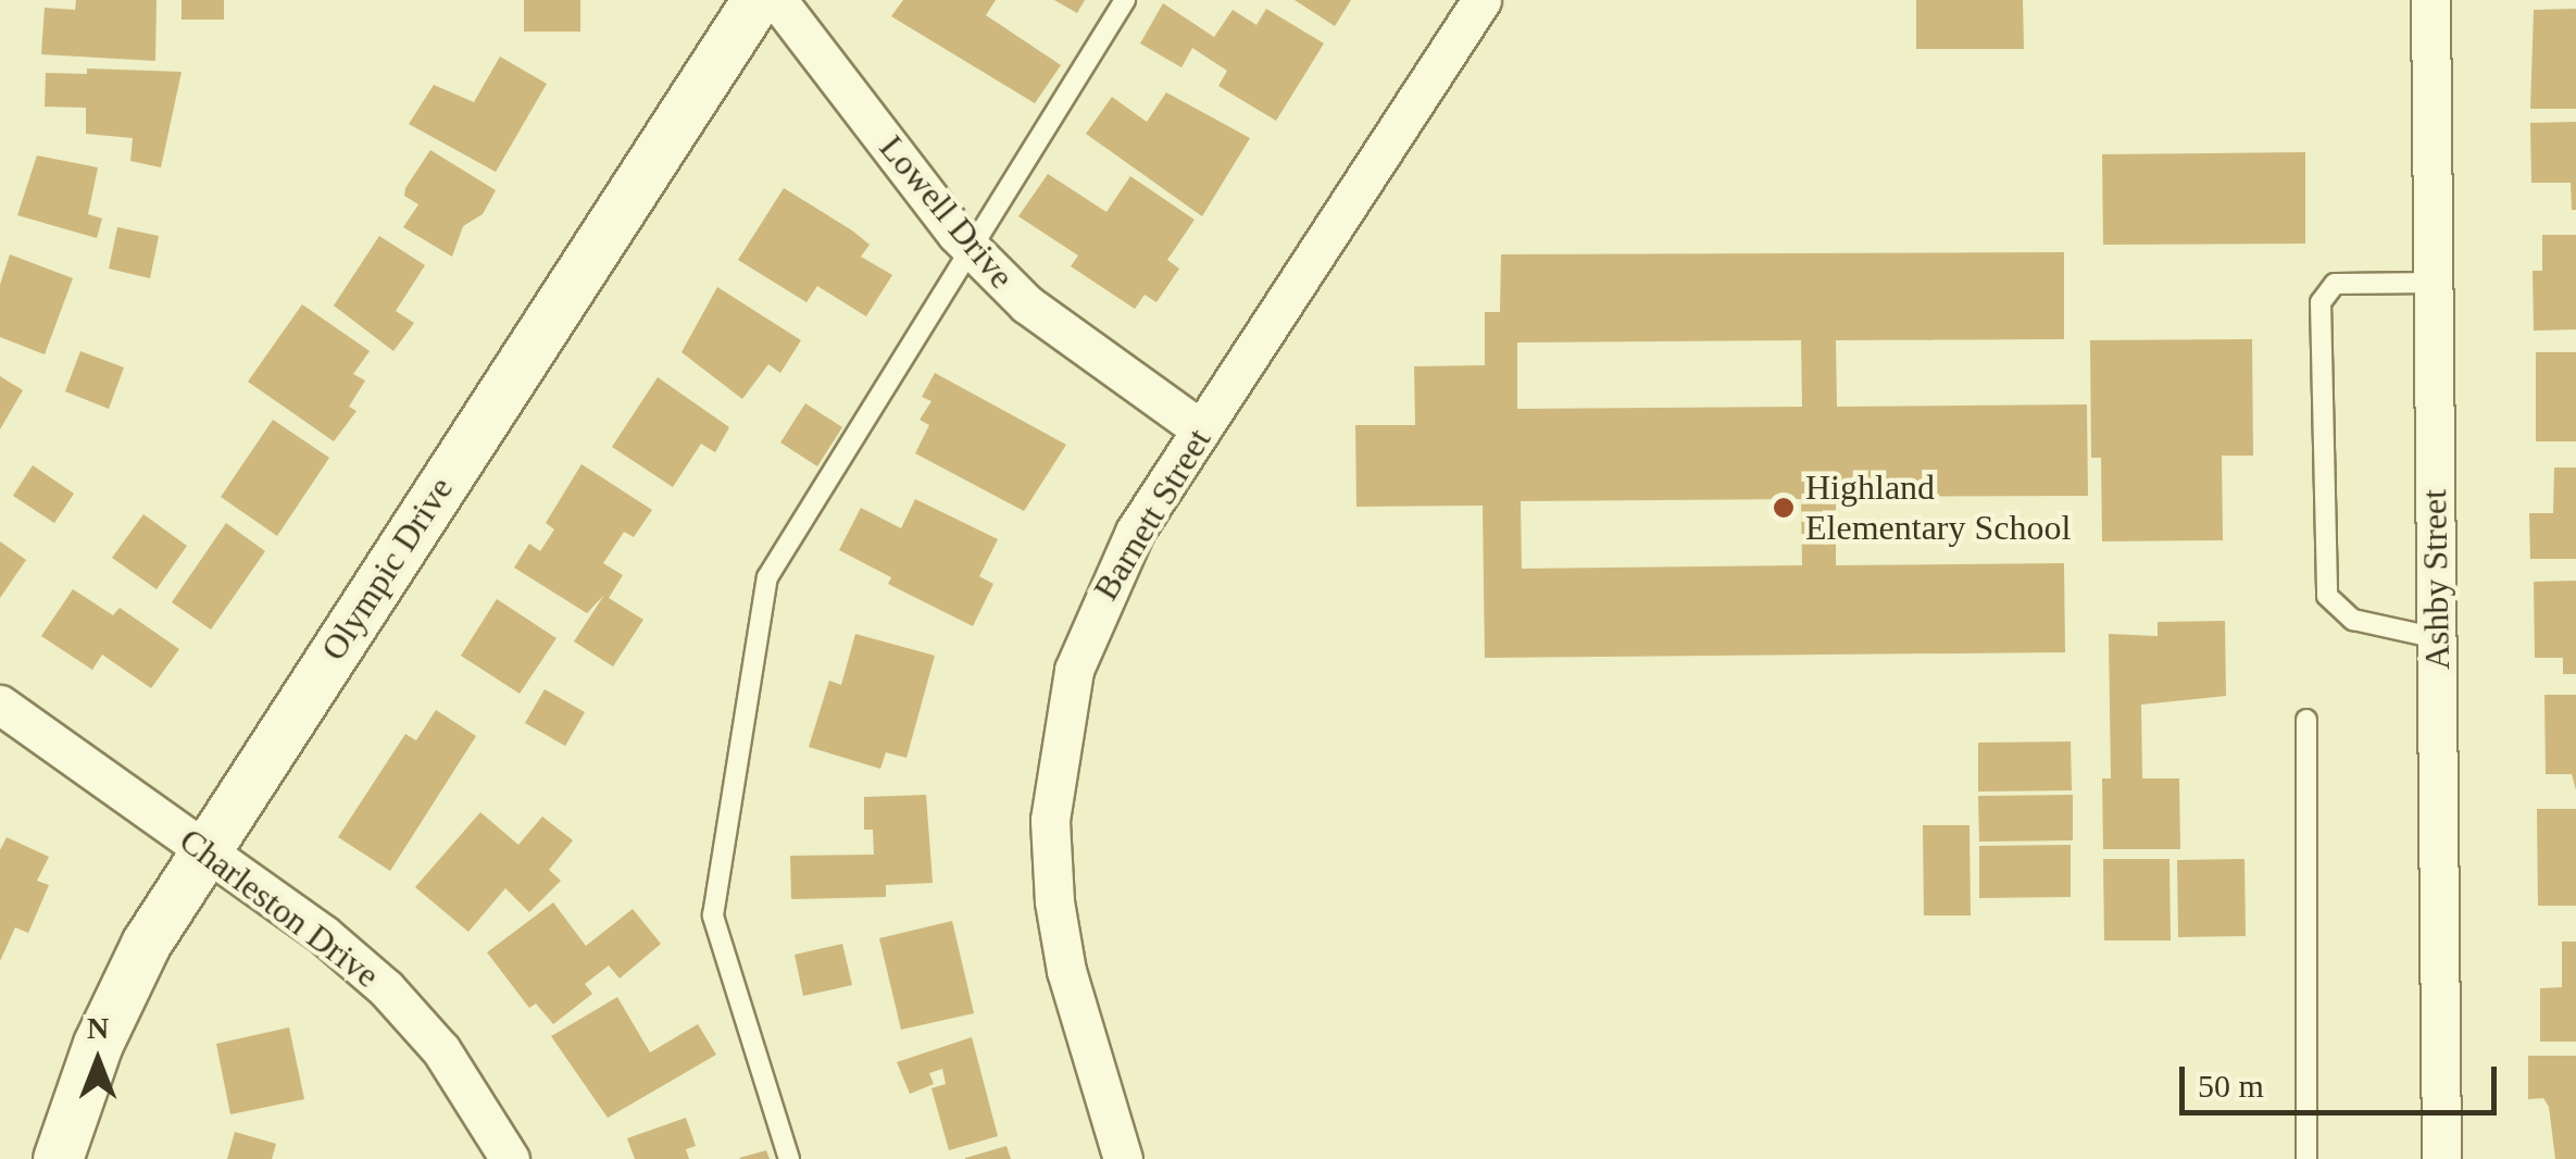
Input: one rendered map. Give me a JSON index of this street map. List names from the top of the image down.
{
  "streets": {
    "street": [
      "Lowell Drive",
      "Barnett Street",
      "Olympic Drive",
      "Ashby Street",
      "Charleston Drive"
    ]
  },
  "crossings": [
    ["Lowell Drive", "Barnett Street"],
    ["Olympic Drive", "Charleston Drive"]
  ],
  "places": ["Highland Elementary School"],
  "scale_bar": "50 m",
  "north": "top"
}
